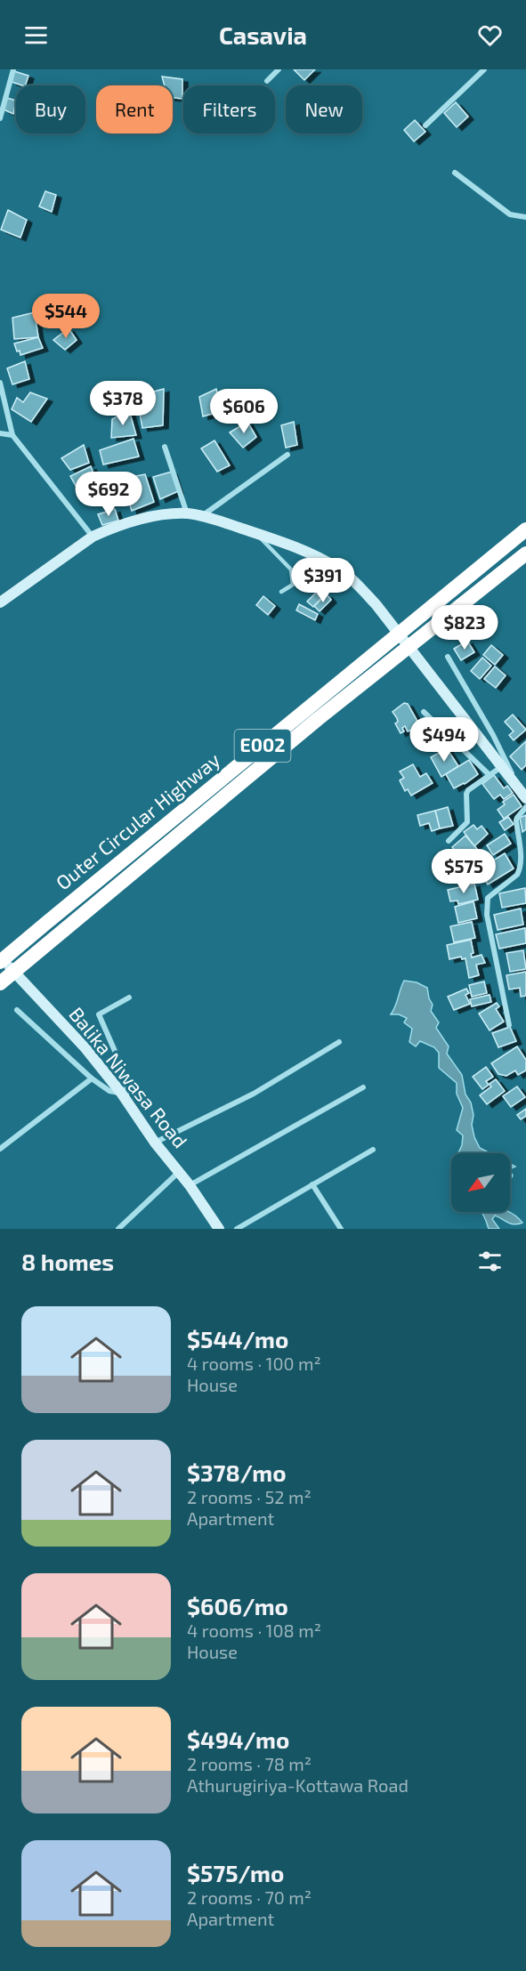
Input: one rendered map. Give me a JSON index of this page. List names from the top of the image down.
{
  "streets": {
    "highway": ["E002", "Outer Circular Highway"],
    "main road": ["Balika Niwasa Road"]
  },
  "north": "bottom left",
  "page": {
    "header": "Casavia",
    "chip": [
      "Buy",
      "Rent",
      "Filters",
      "New"
    ],
    "price": [
      "$544",
      "$378",
      "$606",
      "$692",
      "$391",
      "$823",
      "$494",
      "$575"
    ],
    "heading": "8 homes",
    "list": [
      {
        "name": "$544/mo",
        "note": "4 rooms · 100 m² · House"
      },
      {
        "name": "$378/mo",
        "note": "2 rooms · 52 m² · Apartment"
      },
      {
        "name": "$606/mo",
        "note": "4 rooms · 108 m² · House"
      },
      {
        "name": "$494/mo",
        "note": "2 rooms · 78 m² · Athurugiriya-Kottawa Road"
      },
      {
        "name": "$575/mo",
        "note": "2 rooms · 70 m² · Apartment"
      }
    ]
  }
}
